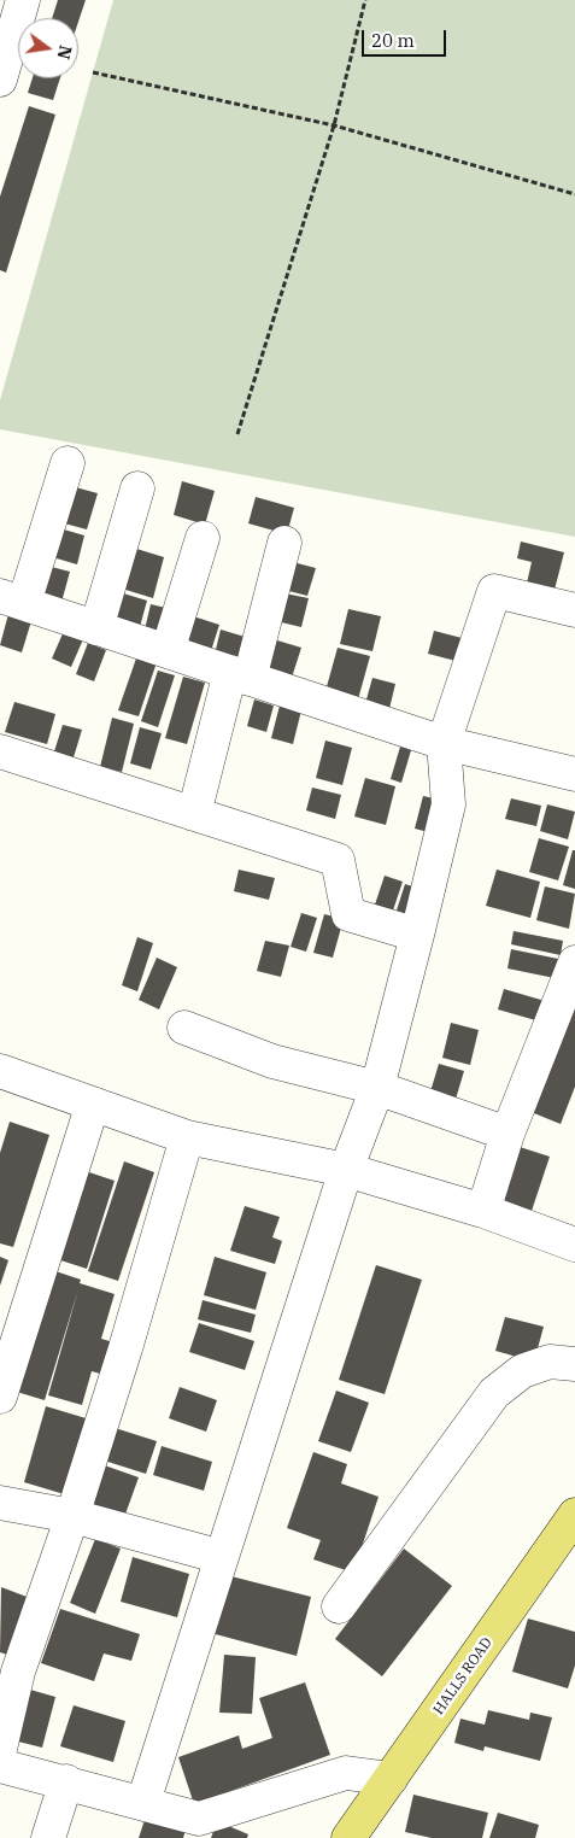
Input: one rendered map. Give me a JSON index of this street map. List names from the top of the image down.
{
  "streets": {
    "main road": ["HALLS ROAD"]
  },
  "scale_bar": "20 m",
  "north": "right"
}
